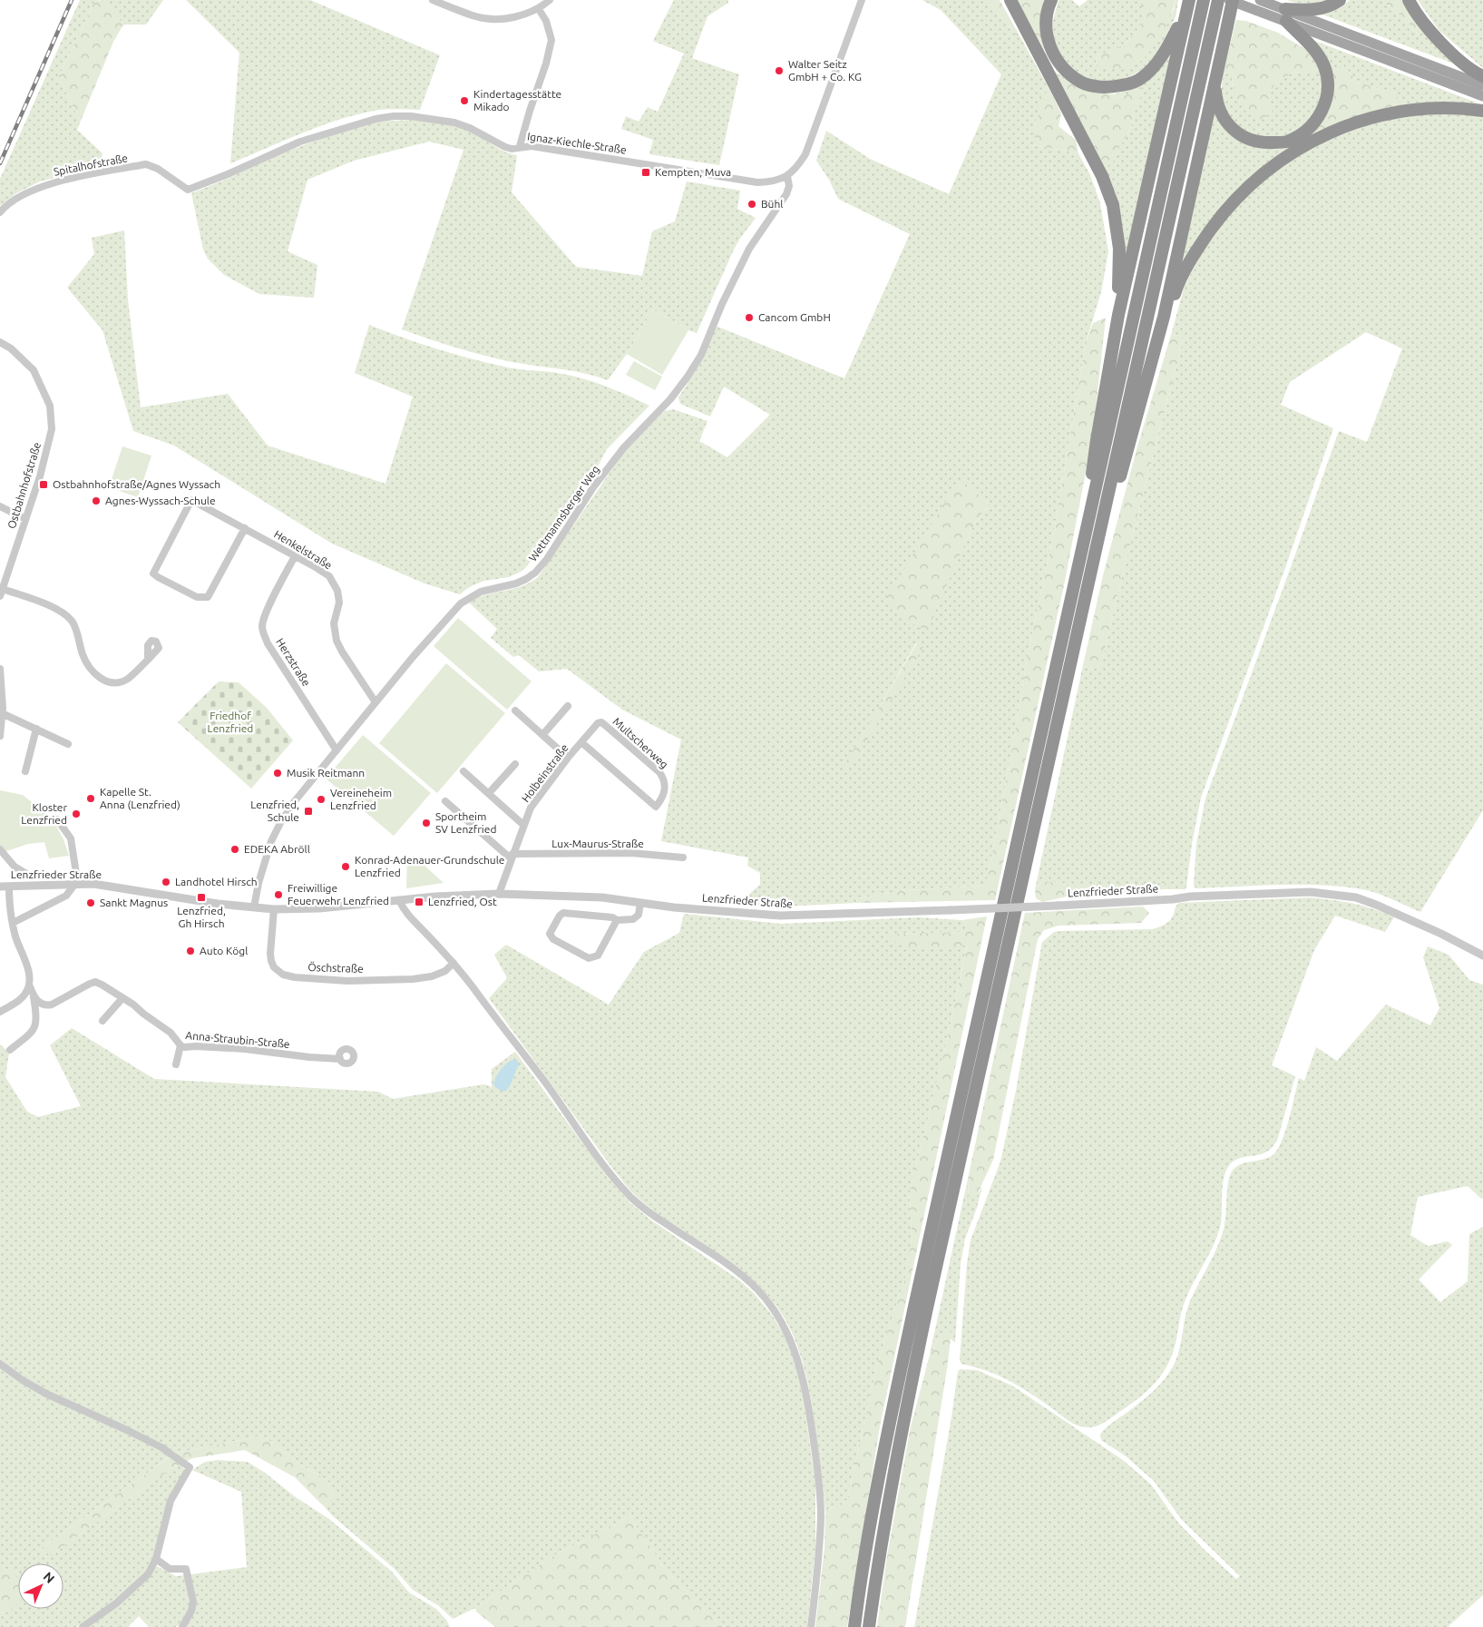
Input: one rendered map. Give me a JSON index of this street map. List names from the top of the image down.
{
  "streets": {
    "street": [
      "Ignaz-Kiechle-Straße",
      "Spitalhofstraße",
      "Ostbahnhofstraße",
      "Wettmannsberger Weg",
      "Henkelstraße",
      "Herzstraße",
      "Multscherweg",
      "Holbeinstraße",
      "Lux-Maurus-Straße",
      "Lenzfrieder Straße",
      "Öschstraße",
      "Anna-Straubin-Straße"
    ]
  },
  "crossings": [
    ["Ignaz-Kiechle-Straße", "Spitalhofstraße"],
    ["Ignaz-Kiechle-Straße", "Wettmannsberger Weg"],
    ["Wettmannsberger Weg", "Henkelstraße"],
    ["Wettmannsberger Weg", "Herzstraße"],
    ["Wettmannsberger Weg", "Lenzfrieder Straße"],
    ["Henkelstraße", "Herzstraße"],
    ["Multscherweg", "Holbeinstraße"],
    ["Holbeinstraße", "Lux-Maurus-Straße"],
    ["Holbeinstraße", "Lenzfrieder Straße"],
    ["Lenzfrieder Straße", "Öschstraße"]
  ],
  "parks": ["Friedhof Lenzfried"],
  "places": {
    "other": [
      "Walter Seitz GmbH + Co. KG",
      "Kindertagesstätte Mikado",
      "Bühl",
      "Cancom GmbH",
      "Agnes-Wyssach-Schule",
      "Musik Reitmann",
      "Kapelle St. Anna (Lenzfried)",
      "Vereineheim Lenzfried",
      "Kloster Lenzfried",
      "Sportheim SV Lenzfried",
      "EDEKA Abröll",
      "Konrad-Adenauer-Grundschule Lenzfried",
      "Landhotel Hirsch",
      "Freiwillige Feuerwehr Lenzfried",
      "Sankt Magnus",
      "Auto Kögl"
    ],
    "transit": [
      "Kempten, Muva",
      "Ostbahnhofstraße/Agnes Wyssach",
      "Lenzfried, Schule",
      "Lenzfried, Gh Hirsch",
      "Lenzfried, Ost"
    ]
  },
  "north": "top right"
}
